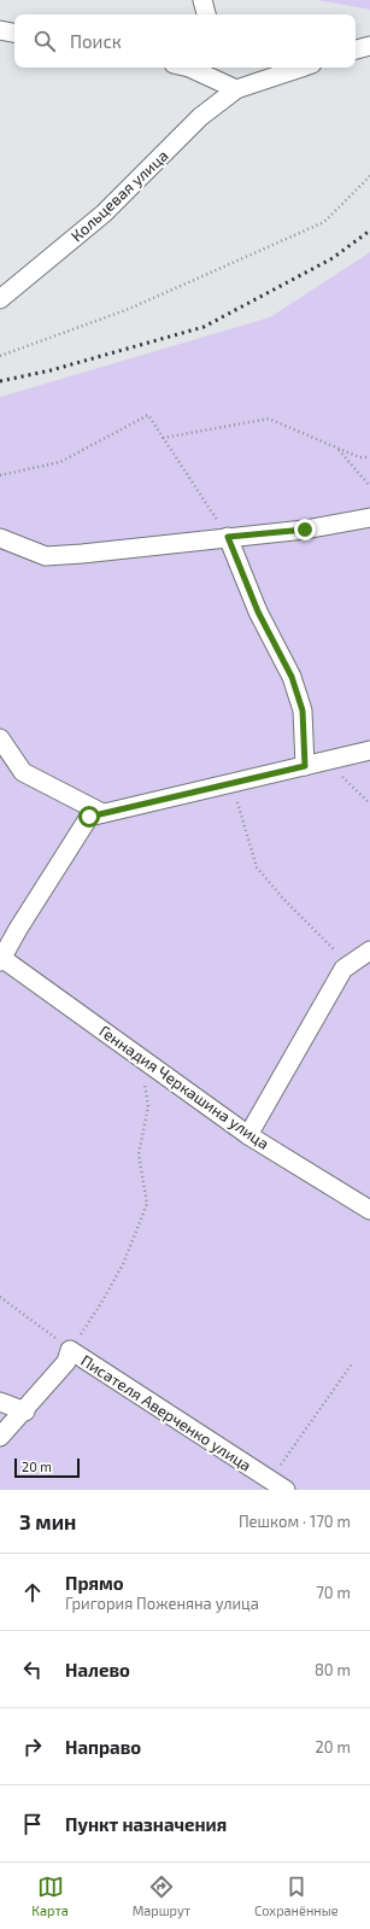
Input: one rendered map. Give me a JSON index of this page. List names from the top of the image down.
{
  "streets": {
    "street": ["Кольцевая улица", "Геннадия Черкашина улица", "Писателя Аверченко улица"]
  },
  "scale_bar": "20 m",
  "page": {
    "search": "Поиск",
    "scale": "20 m",
    "heading": ["3 мин", "Пешком · 170 m"],
    "list": [
      ["Прямо", "Григория Поженяна улица", "70 m"],
      ["Налево", "80 m"],
      ["Направо", "20 m"],
      "Пункт назначения"
    ],
    "nav": ["Карта", "Маршрут", "Сохранённые"]
  }
}
